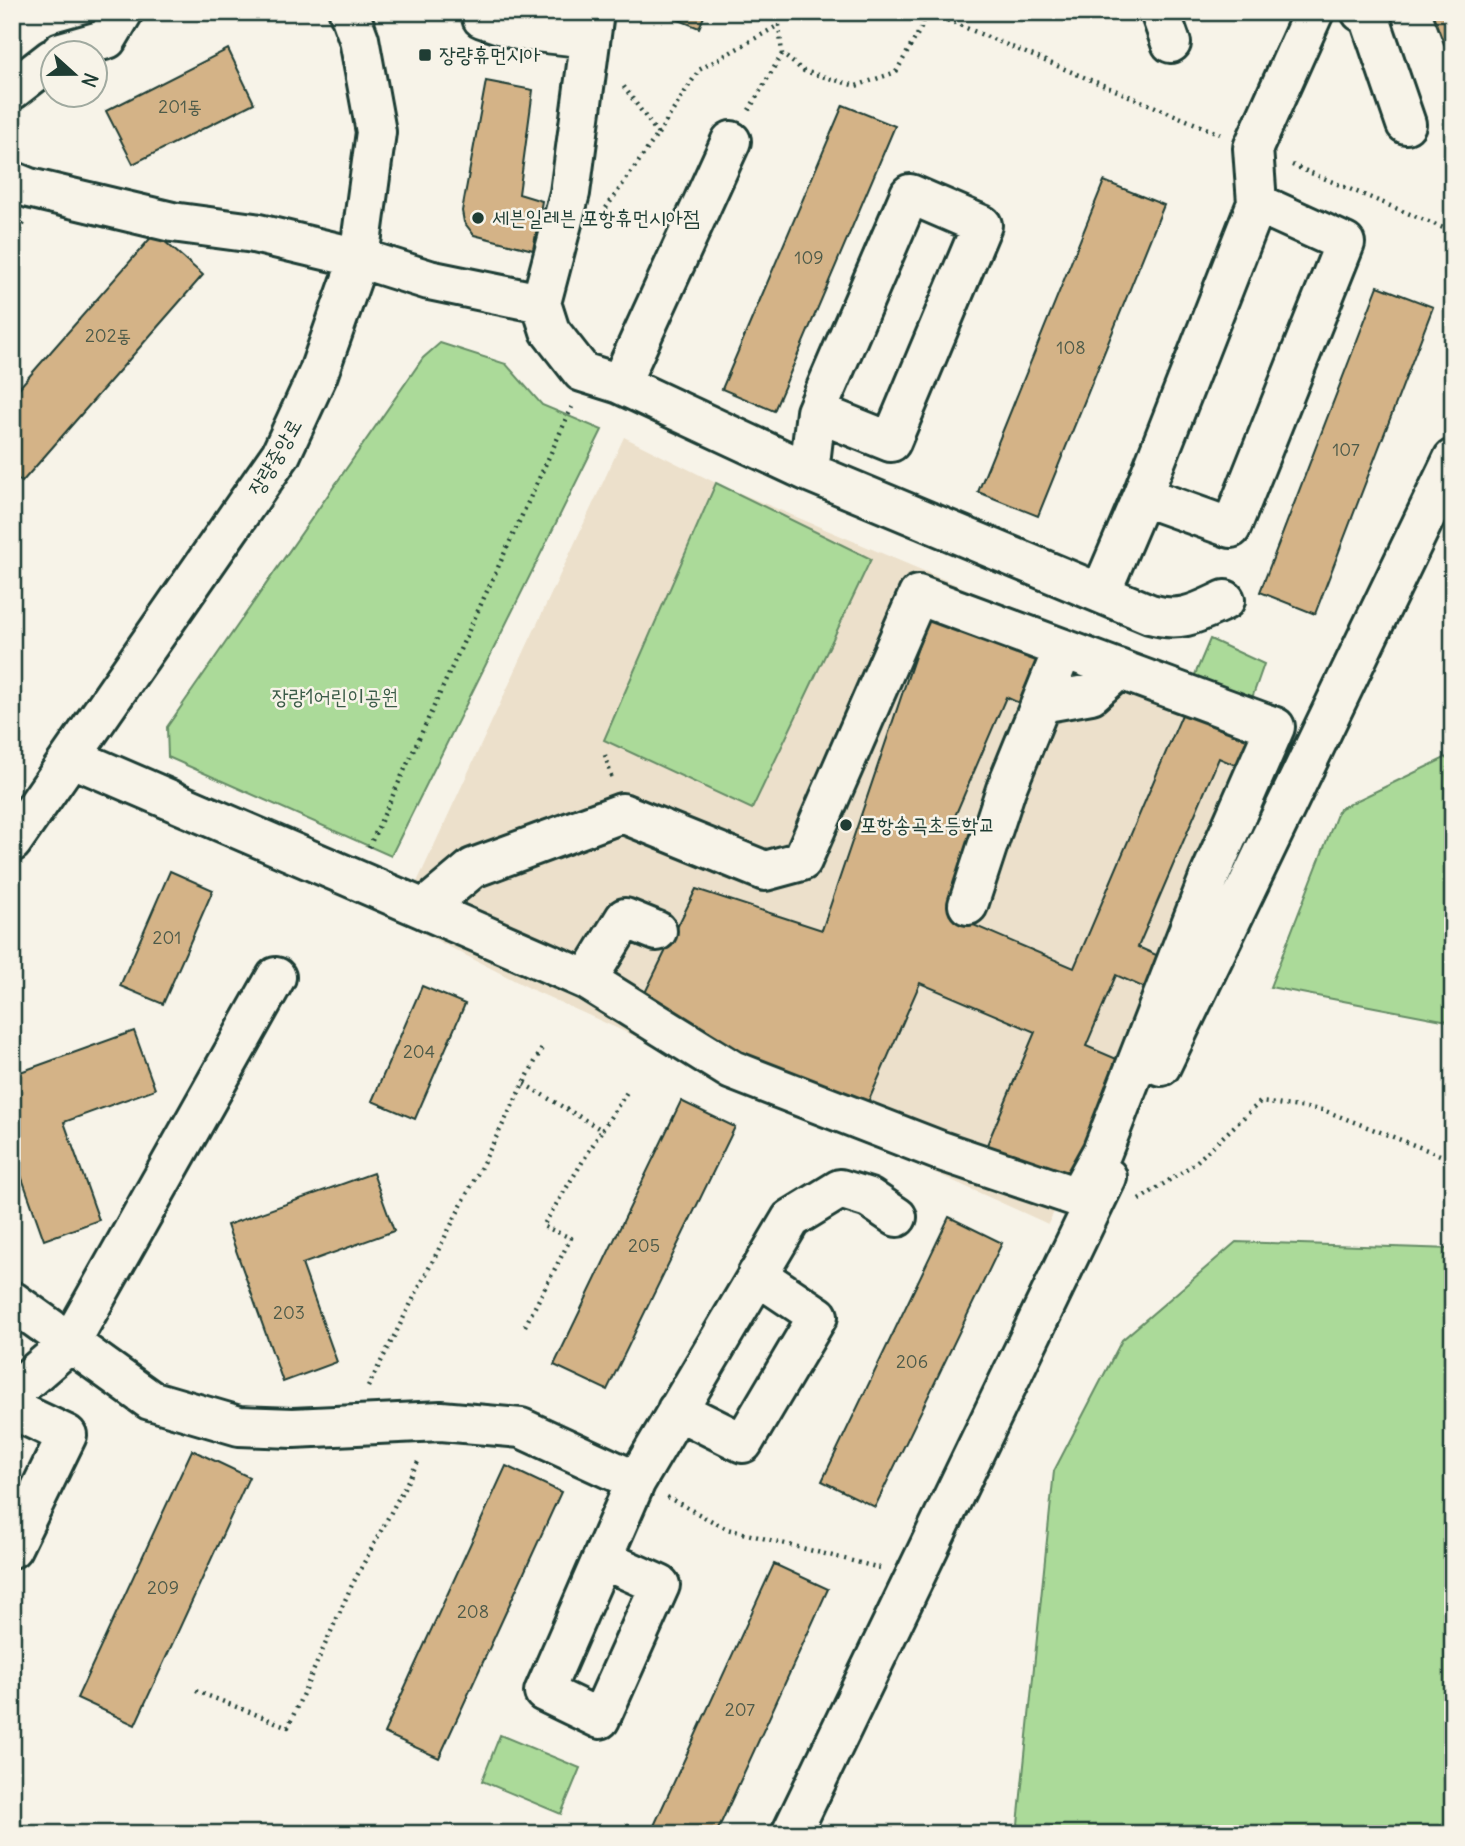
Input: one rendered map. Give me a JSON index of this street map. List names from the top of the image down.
{
  "streets": {
    "street": ["장량중앙로"]
  },
  "parks": ["장량1어린이공원"],
  "places": {
    "transit": ["장량휴먼시아"],
    "other": ["세븐일레븐 포항휴먼시아점", "포항송곡초등학교"]
  },
  "house_numbers": [
    "201동",
    "109",
    "202동",
    "108",
    "107",
    "201",
    "204",
    "205",
    "203",
    "206",
    "209",
    "208",
    "207"
  ],
  "north": "right"
}
